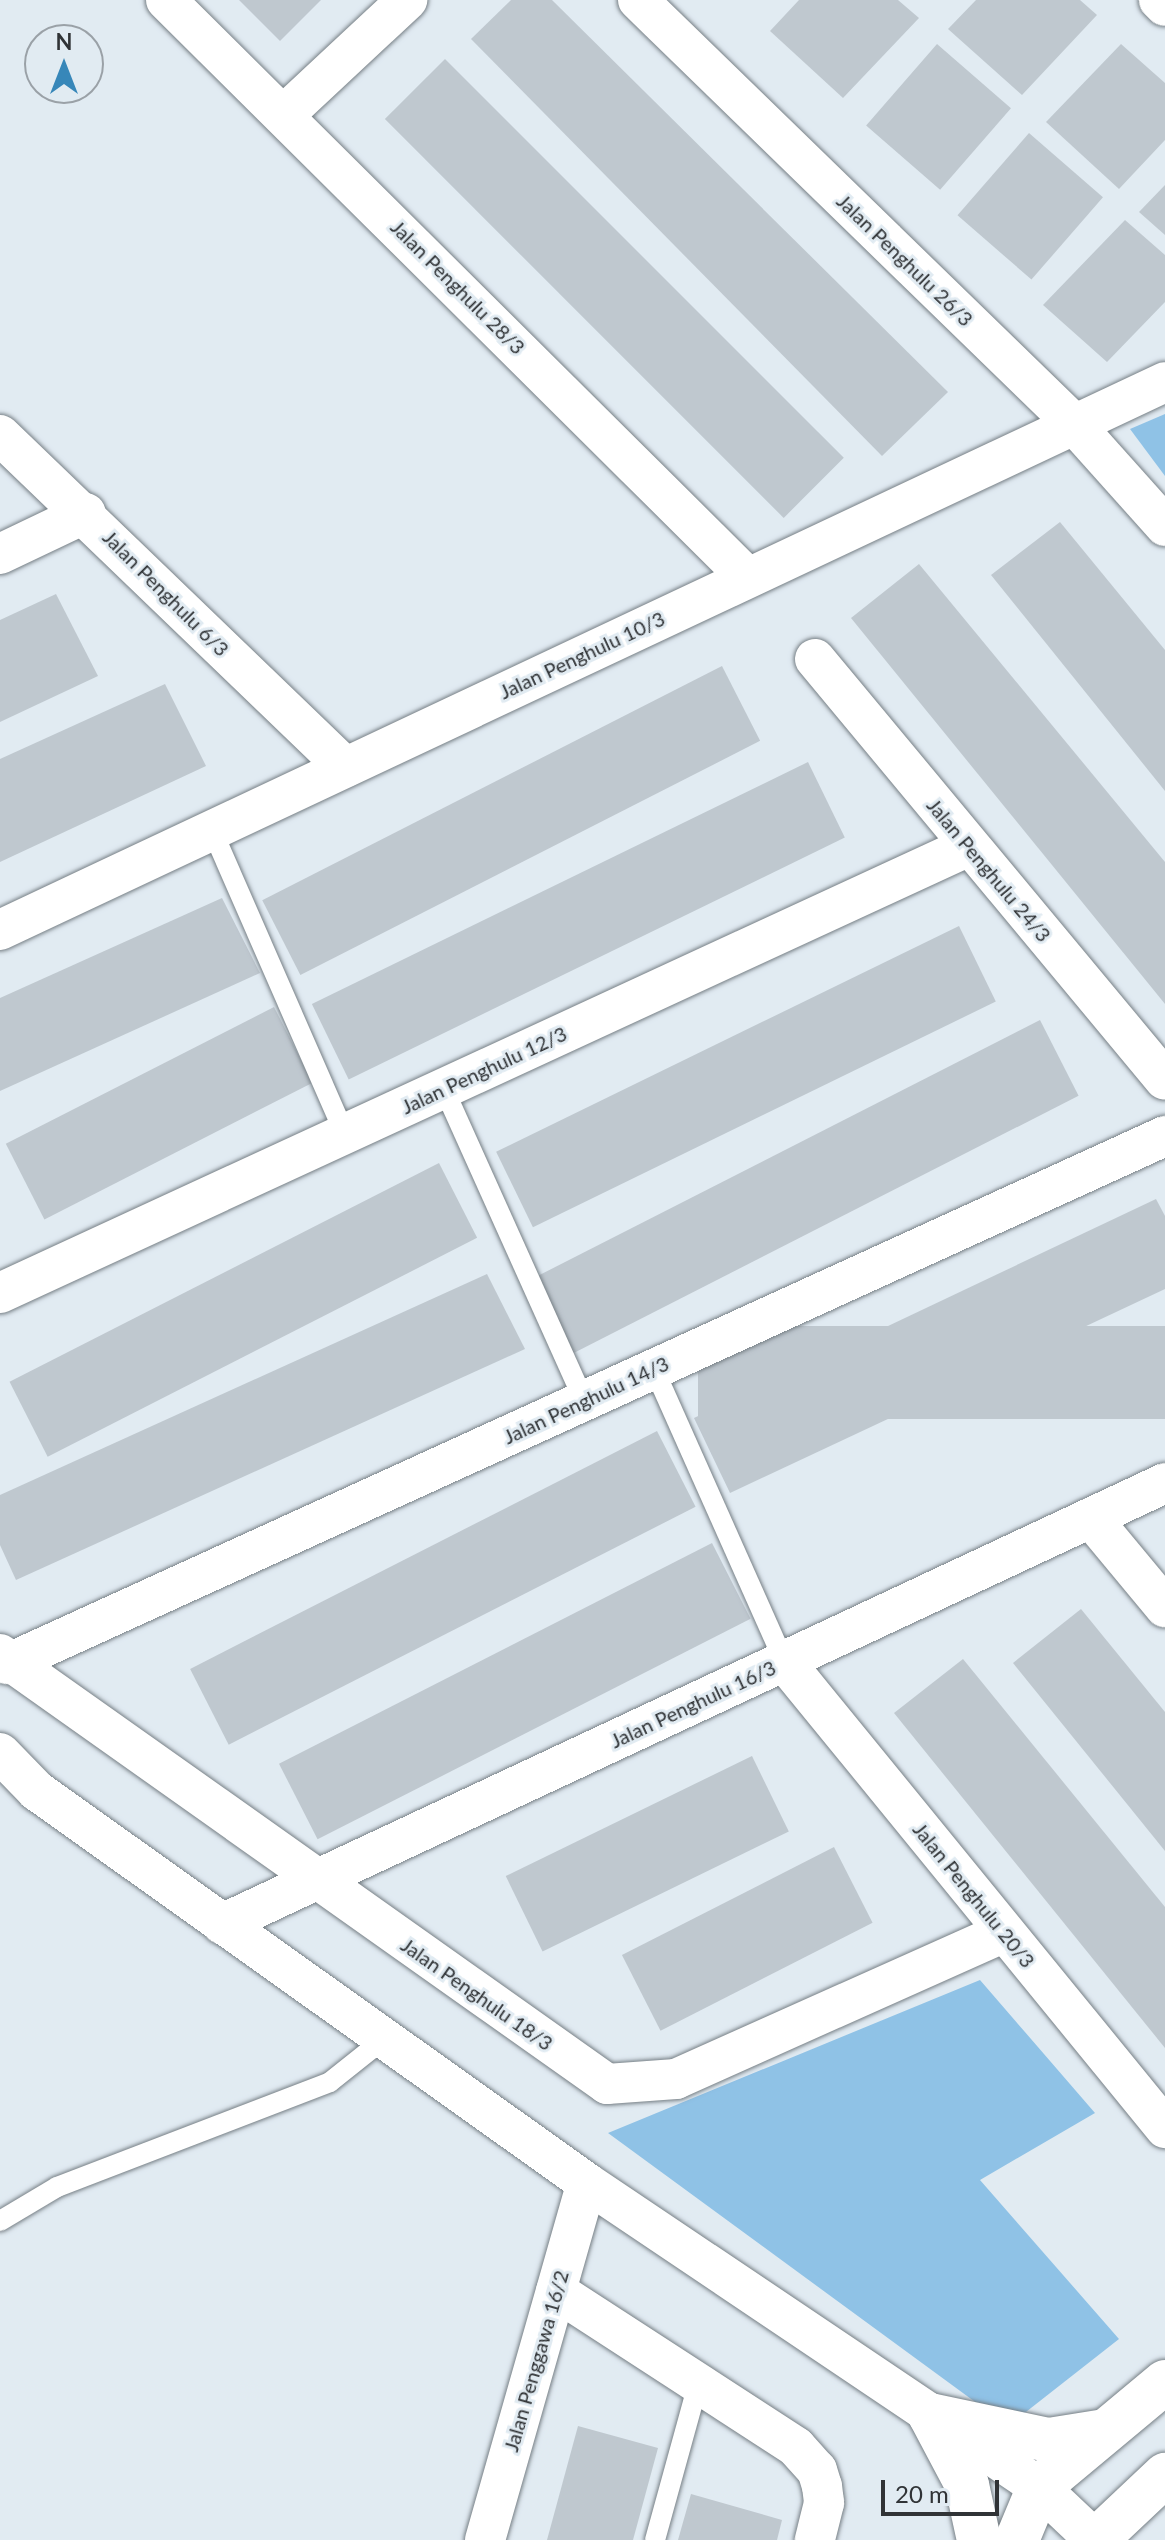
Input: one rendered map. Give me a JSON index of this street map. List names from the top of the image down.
{
  "streets": {
    "street": [
      "Jalan Penghulu 26/3",
      "Jalan Penghulu 28/3",
      "Jalan Penghulu 6/3",
      "Jalan Penghulu 10/3",
      "Jalan Penghulu 24/3",
      "Jalan Penghulu 12/3",
      "Jalan Penghulu 14/3",
      "Jalan Penghulu 16/3",
      "Jalan Penghulu 20/3",
      "Jalan Penghulu 18/3",
      "Jalan Penggawa 16/2"
    ]
  },
  "crossings": [
    ["Jalan Penghulu 26/3", "Jalan Penghulu 10/3"],
    ["Jalan Penghulu 28/3", "Jalan Penghulu 10/3"],
    ["Jalan Penghulu 6/3", "Jalan Penghulu 10/3"],
    ["Jalan Penghulu 24/3", "Jalan Penghulu 12/3"],
    ["Jalan Penghulu 14/3", "Jalan Penghulu 18/3"],
    ["Jalan Penghulu 16/3", "Jalan Penghulu 20/3"],
    ["Jalan Penghulu 16/3", "Jalan Penghulu 18/3"],
    ["Jalan Penghulu 20/3", "Jalan Penghulu 18/3"]
  ],
  "scale_bar": "20 m",
  "north": "top"
}
